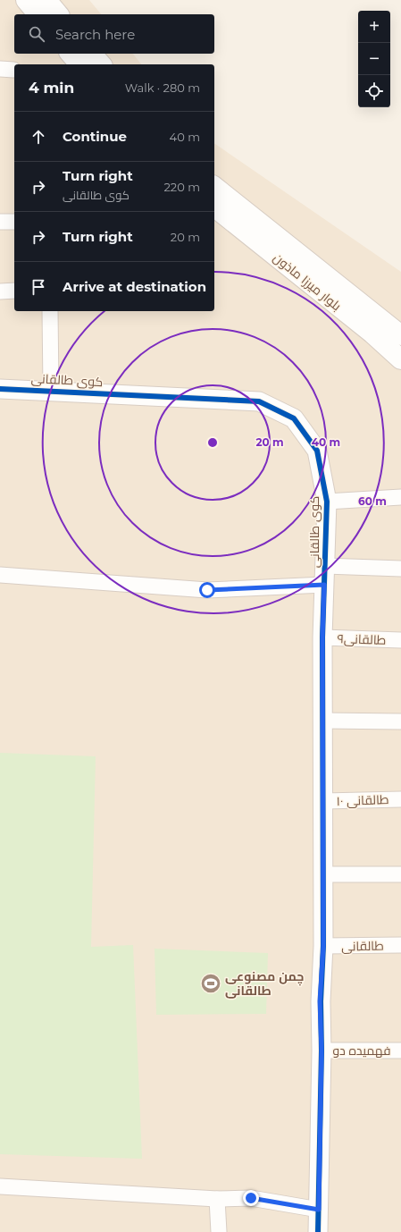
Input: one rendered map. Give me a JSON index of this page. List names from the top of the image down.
{
  "streets": {
    "main road": ["بلوار میرزا ماذون"],
    "street": [
      "کوی طالقانی",
      "طالقانی۹",
      "طالقانی ۱۰",
      "طالقانی",
      "فهمیده دو"
    ]
  },
  "crossings": [
    ["کوی طالقانی", "طالقانی۹"],
    ["کوی طالقانی", "طالقانی ۱۰"],
    ["کوی طالقانی", "طالقانی"],
    ["کوی طالقانی", "فهمیده دو"]
  ],
  "places": {
    "sports": ["چمن مصنوعی طالقانی"]
  },
  "page": {
    "map_buttons": ["+", "−"],
    "search": "Search here",
    "heading": ["4 min", "Walk · 280 m"],
    "list": [
      ["Continue", "40 m"],
      ["Turn right", "کوی طالقانی", "220 m"],
      ["Turn right", "20 m"],
      "Arrive at destination"
    ]
  },
  "rings": ["20 m", "40 m", "60 m"]
}
